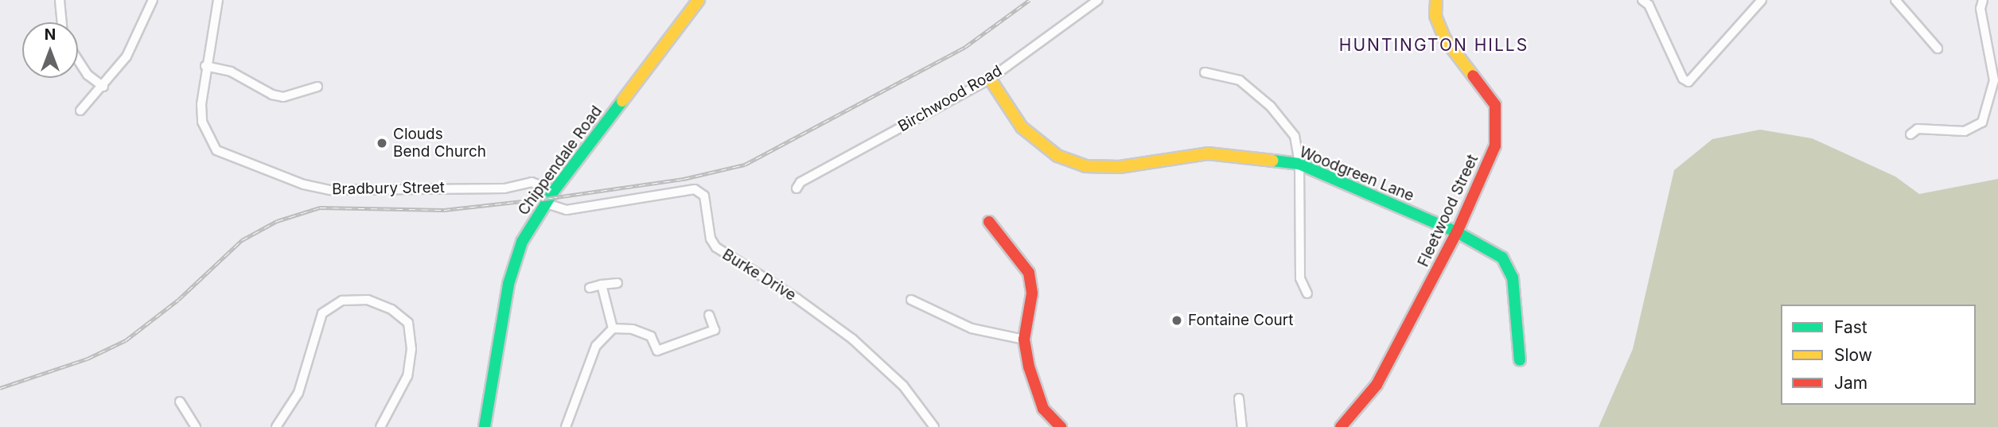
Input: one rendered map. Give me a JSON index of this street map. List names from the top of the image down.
{
  "streets": {
    "street": [
      "Birchwood Road",
      "Chippendale Road",
      "Woodgreen Lane",
      "Bradbury Street",
      "Fleetwood Street",
      "Burke Drive"
    ]
  },
  "crossings": [
    ["Birchwood Road", "Woodgreen Lane"],
    ["Chippendale Road", "Bradbury Street"],
    ["Chippendale Road", "Burke Drive"],
    ["Woodgreen Lane", "Fleetwood Street"]
  ],
  "districts": ["HUNTINGTON HILLS"],
  "places": ["Clouds Bend Church", "Fontaine Court"],
  "legend": ["Fast", "Slow", "Jam"],
  "north": "top"
}
